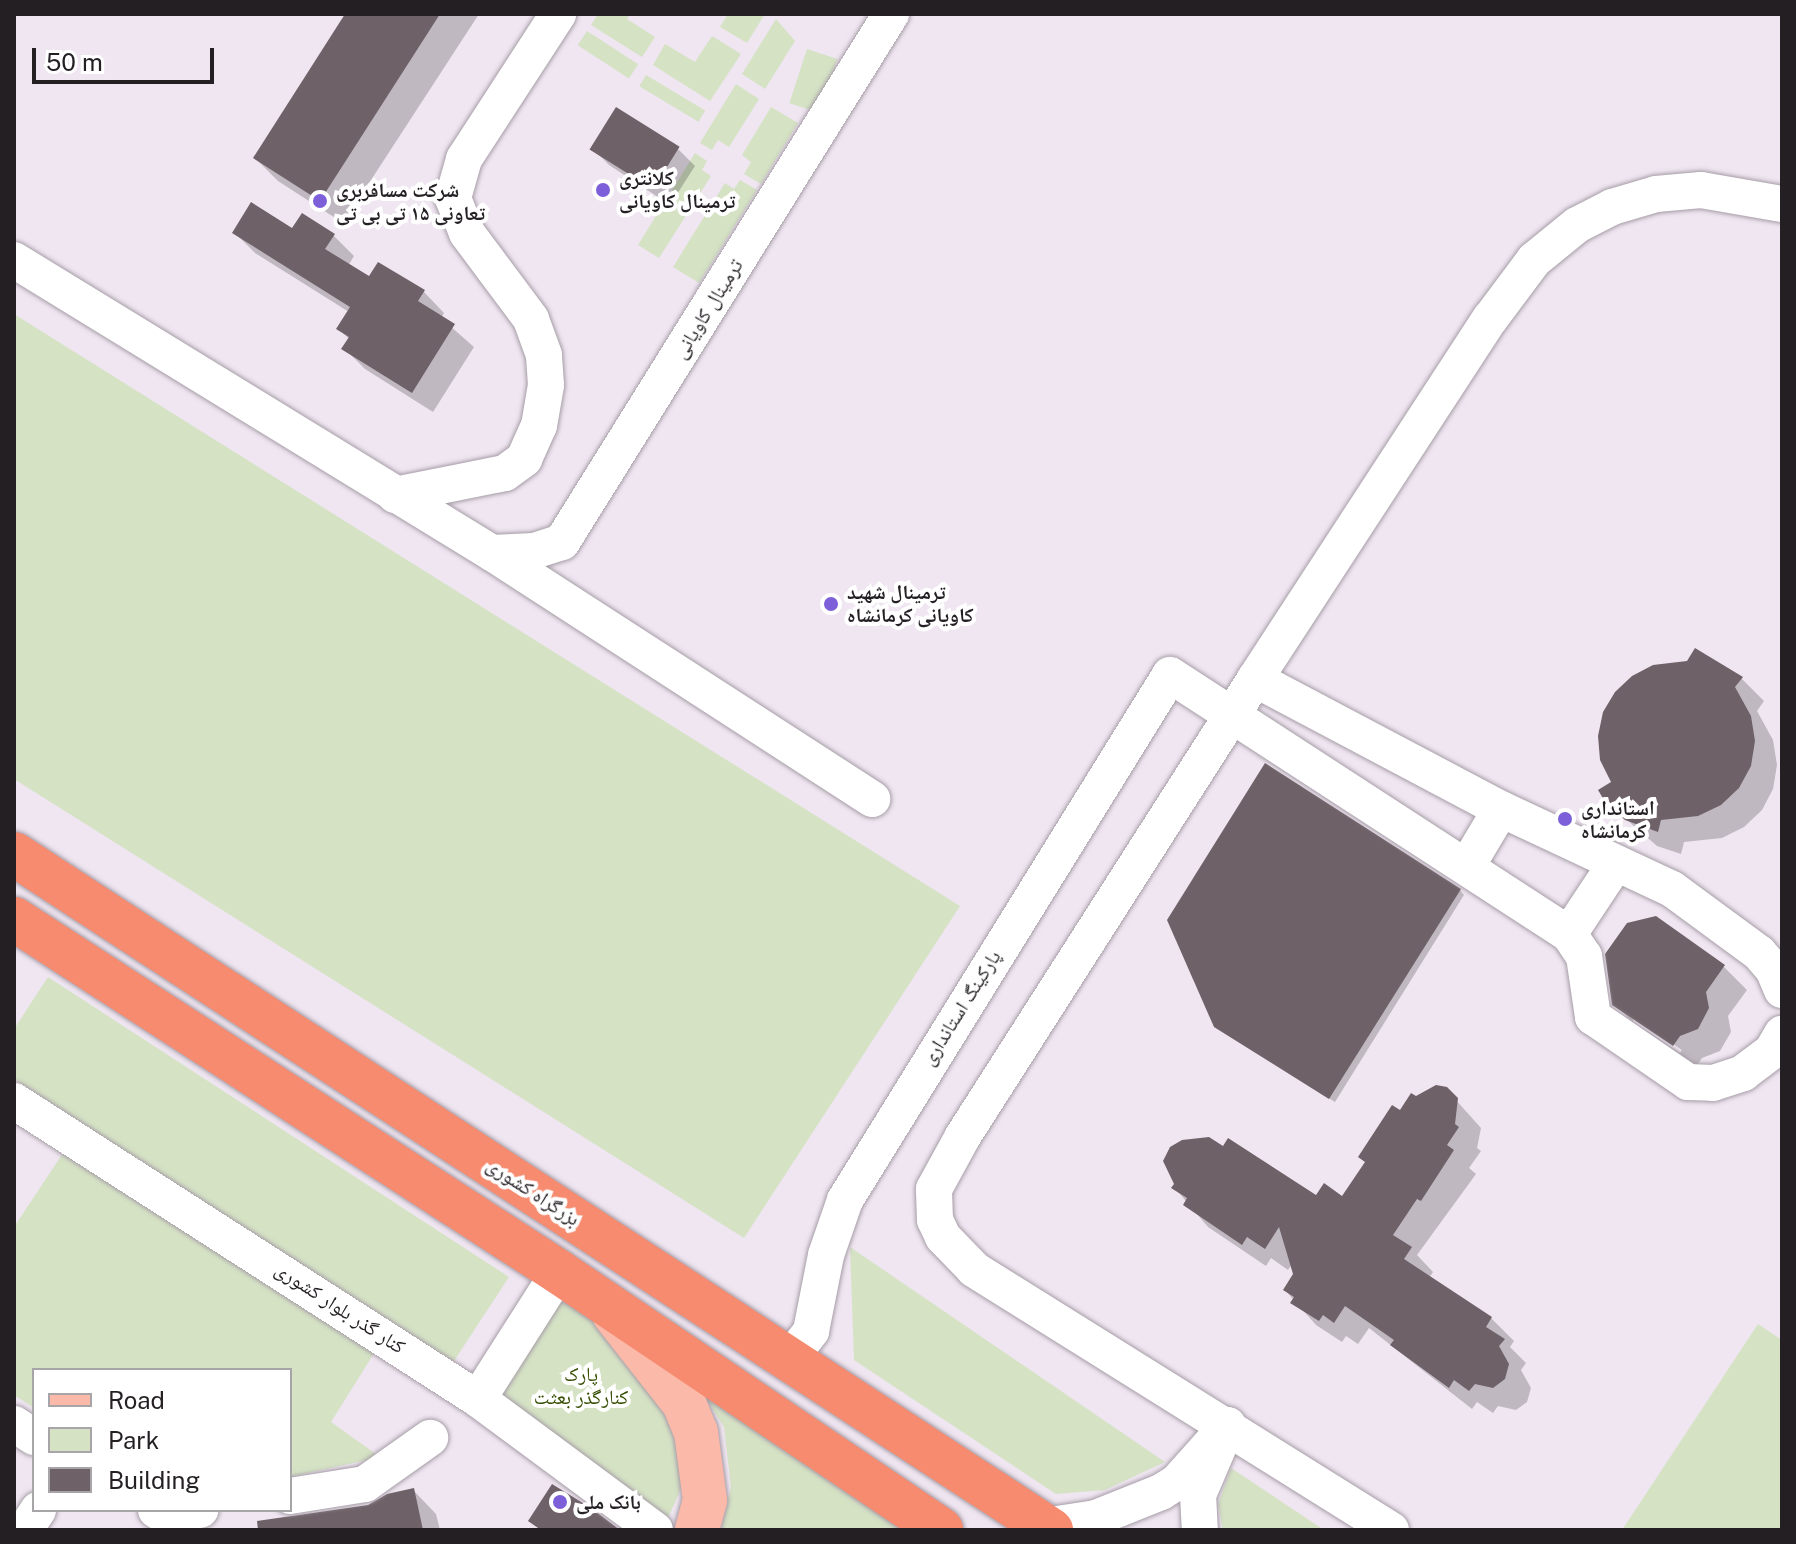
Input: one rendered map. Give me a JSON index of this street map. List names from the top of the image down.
{
  "streets": {
    "highway": ["بزرگراه کشوری"],
    "street": ["ترمینال کاویانی", "پارکینگ استانداری", "کنار گذر بلوار کشوری"]
  },
  "crossings": [
    ["پارکینگ استانداری", "بزرگراه کشوری"]
  ],
  "parks": ["پارک کنارگذر بعثت"],
  "places": [
    "کلانتری ترمینال کاویانی",
    "شرکت مسافربری تعاونی ۱۵ تی بی تی",
    "ترمینال شهید کاویانی کرمانشاه",
    "استانداری کرمانشاه",
    "بانک ملی"
  ],
  "legend": ["Road", "Park", "Building"],
  "scale_bar": "50 m"
}
